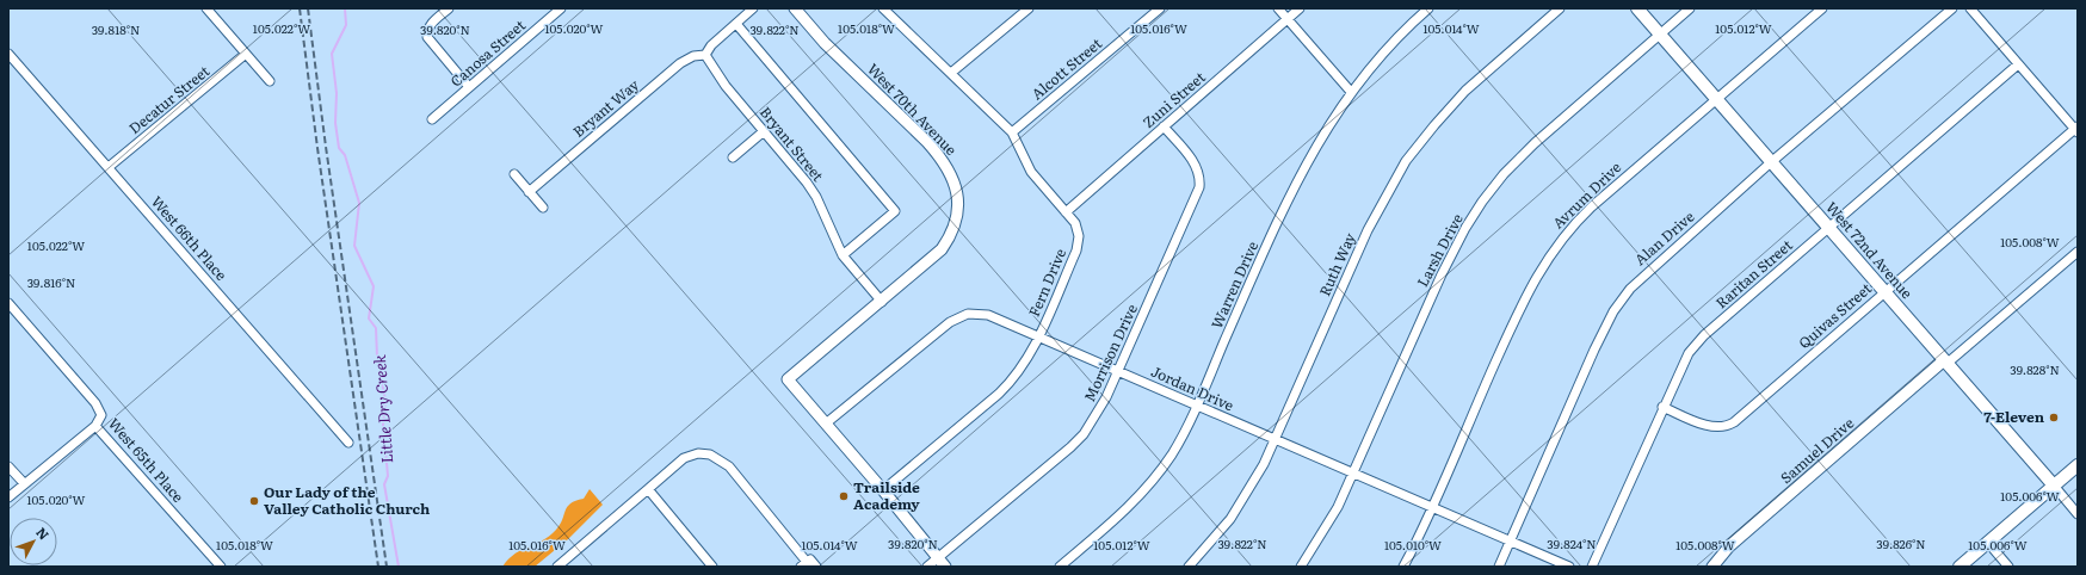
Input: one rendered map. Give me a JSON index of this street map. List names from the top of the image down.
{
  "streets": {
    "main road": ["West 72nd Avenue"],
    "street": [
      "Canosa Street",
      "Alcott Street",
      "Decatur Street",
      "Zuni Street",
      "Bryant Way",
      "West 70th Avenue",
      "Bryant Street",
      "Avrum Drive",
      "West 66th Place",
      "Alan Drive",
      "Larsh Drive",
      "Ruth Way",
      "Raritan Street",
      "Fern Drive",
      "Warren Drive",
      "Quivas Street",
      "Morrison Drive",
      "Jordan Drive",
      "Samuel Drive",
      "West 65th Place"
    ]
  },
  "crossings": [
    ["Alcott Street", "Fern Drive"],
    ["Decatur Street", "West 66th Place"],
    ["Zuni Street", "Fern Drive"],
    ["Zuni Street", "Morrison Drive"],
    ["Bryant Way", "Bryant Street"],
    ["West 70th Avenue", "Bryant Street"],
    ["West 70th Avenue", "Jordan Drive"],
    ["Avrum Drive", "West 72nd Avenue"],
    ["Avrum Drive", "Jordan Drive"],
    ["Alan Drive", "West 72nd Avenue"],
    ["Alan Drive", "Jordan Drive"],
    ["Larsh Drive", "West 72nd Avenue"],
    ["Larsh Drive", "Jordan Drive"],
    ["West 72nd Avenue", "Raritan Street"],
    ["West 72nd Avenue", "Quivas Street"],
    ["West 72nd Avenue", "Samuel Drive"],
    ["Ruth Way", "Jordan Drive"],
    ["Raritan Street", "Quivas Street"],
    ["Fern Drive", "Jordan Drive"],
    ["Warren Drive", "Jordan Drive"],
    ["Morrison Drive", "Jordan Drive"]
  ],
  "water": ["Little Dry Creek"],
  "places": ["7-Eleven", "Trailside Academy", "Our Lady of the Valley Catholic Church"],
  "north": "top right",
  "coordinates": [
    "105.022°W",
    "105.020°W",
    "105.018°W",
    "105.016°W",
    "105.014°W",
    "105.012°W",
    "39.818°N",
    "39.820°N",
    "39.822°N",
    "105.008°W",
    "39.816°N",
    "39.828°N",
    "105.006°W",
    "39.824°N",
    "39.826°N",
    "105.010°W"
  ]
}
